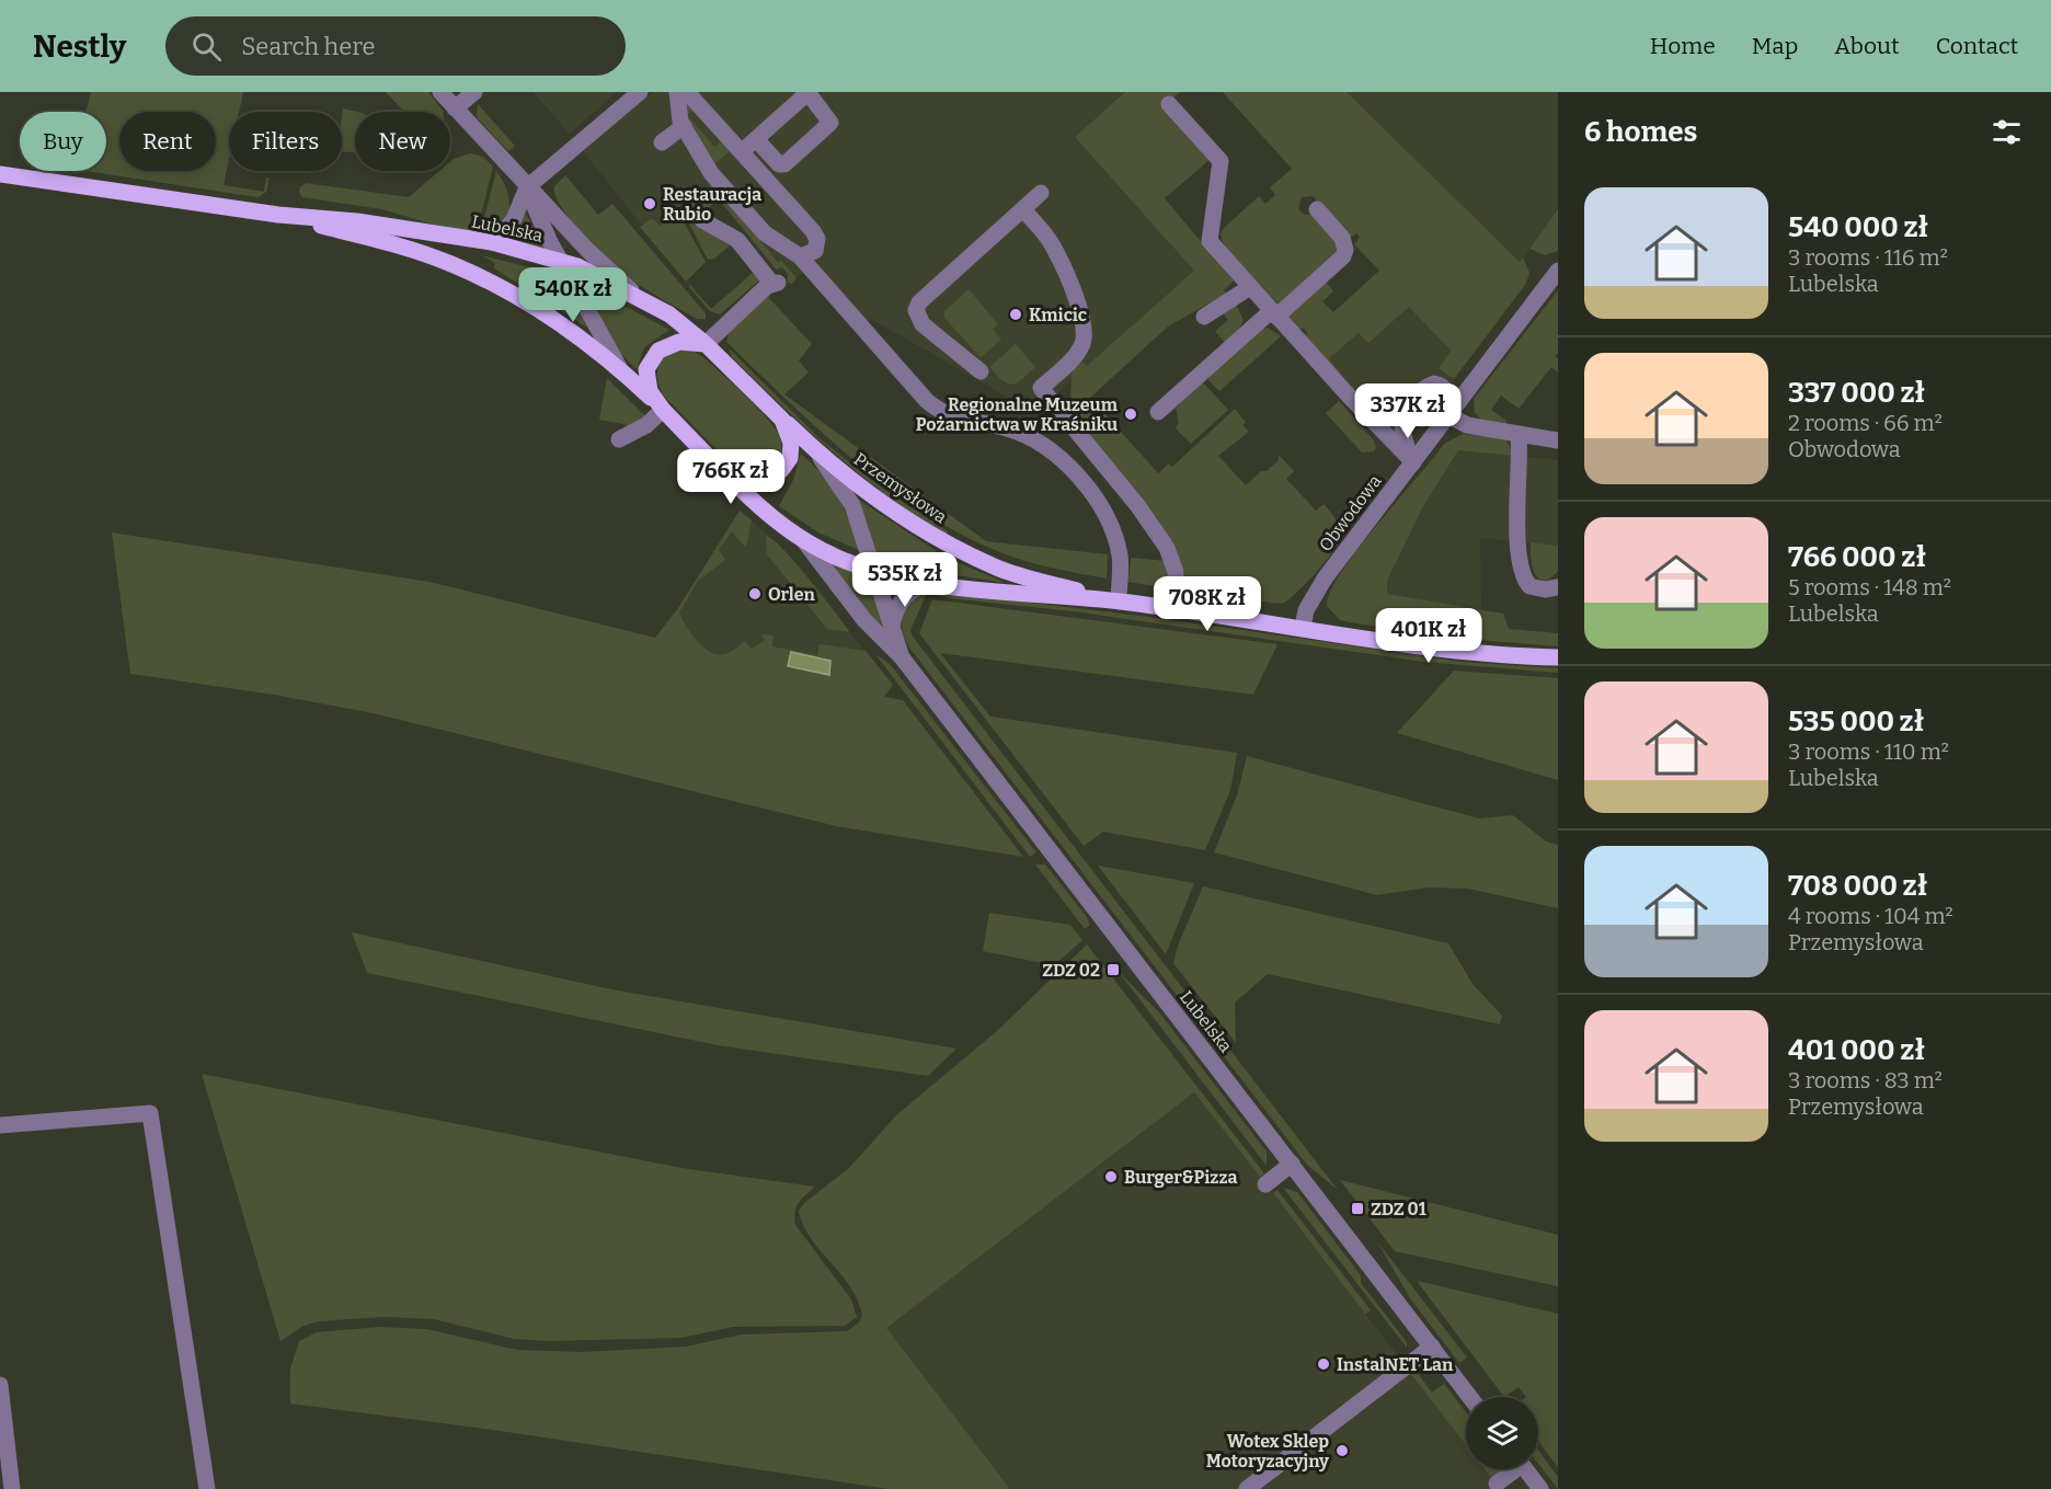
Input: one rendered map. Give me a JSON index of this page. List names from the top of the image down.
{
  "streets": {
    "main road": ["Lubelska", "Przemysłowa"],
    "street": ["Obwodowa"]
  },
  "crossings": [
    ["Lubelska", "Przemysłowa"],
    ["Przemysłowa", "Obwodowa"]
  ],
  "places": {
    "other": [
      "Restauracja Rubio",
      "Kmicic",
      "Regionalne Muzeum Pożarnictwa w Kraśniku",
      "Orlen",
      "Burger&Pizza",
      "InstalNET Lan",
      "Wotex Sklep Motoryzacyjny"
    ],
    "transit": ["ZDZ 02", "ZDZ 01"]
  },
  "page": {
    "header": "Nestly",
    "search": "Search here",
    "nav": [
      "Home",
      "Map",
      "About",
      "Contact"
    ],
    "heading": "6 homes",
    "chip": [
      "Buy",
      "Rent",
      "Filters",
      "New"
    ],
    "list": [
      {
        "name": "540 000 zł",
        "note": "3 rooms · 116 m² · Lubelska"
      },
      {
        "name": "337 000 zł",
        "note": "2 rooms · 66 m² · Obwodowa"
      },
      {
        "name": "766 000 zł",
        "note": "5 rooms · 148 m² · Lubelska"
      },
      {
        "name": "535 000 zł",
        "note": "3 rooms · 110 m² · Lubelska"
      },
      {
        "name": "708 000 zł",
        "note": "4 rooms · 104 m² · Przemysłowa"
      },
      {
        "name": "401 000 zł",
        "note": "3 rooms · 83 m² · Przemysłowa"
      }
    ],
    "price": [
      "540K zł",
      "337K zł",
      "766K zł",
      "535K zł",
      "708K zł",
      "401K zł"
    ]
  }
}
